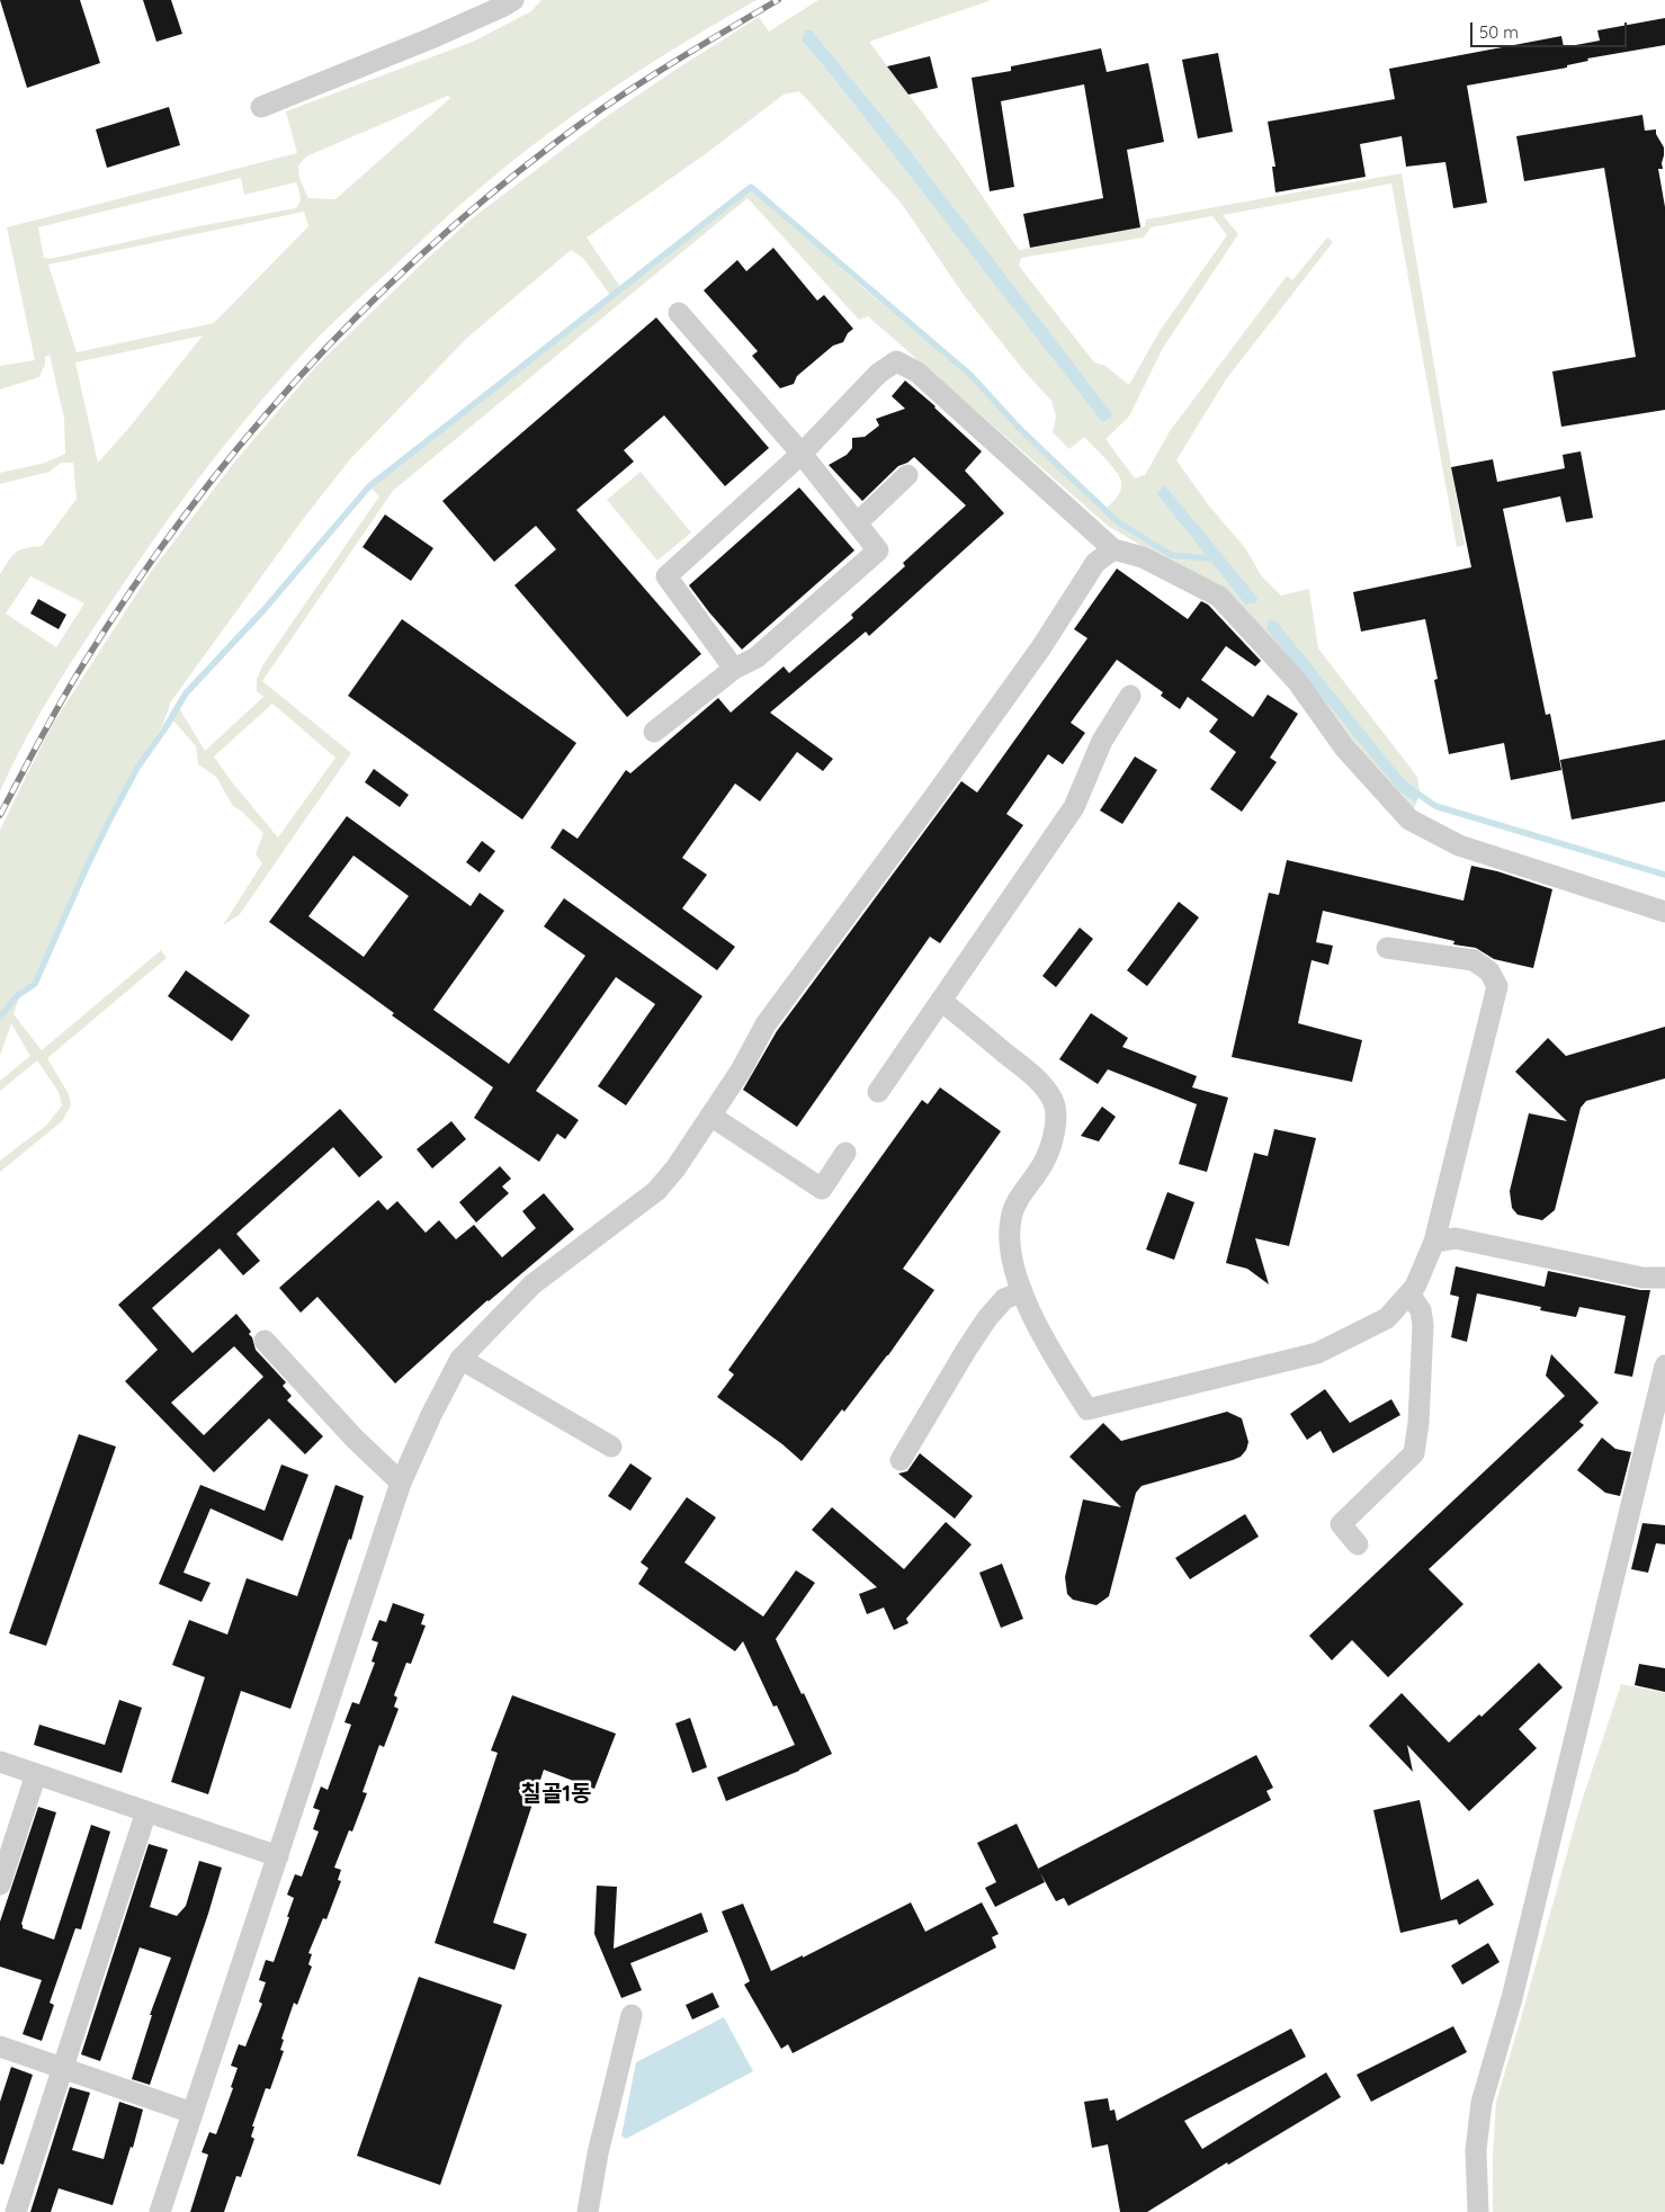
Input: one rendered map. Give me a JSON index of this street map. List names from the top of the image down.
{
  "districts": ["칠골1동"],
  "scale_bar": "50 m"
}
